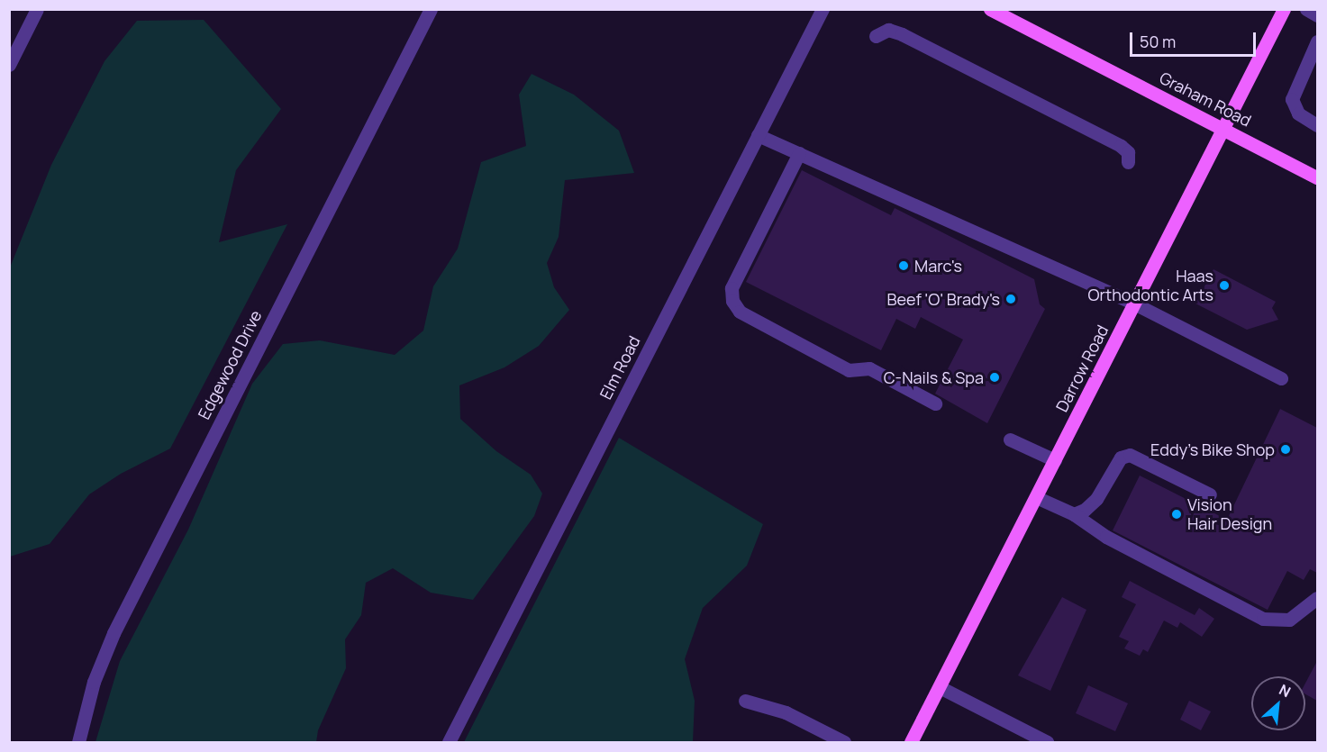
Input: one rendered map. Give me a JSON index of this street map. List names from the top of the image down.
{
  "streets": {
    "main road": ["Graham Road", "Darrow Road"],
    "street": ["Edgewood Drive", "Elm Road"]
  },
  "crossings": [
    ["Graham Road", "Darrow Road"]
  ],
  "places": [
    "Marc's",
    "Haas Orthodontic Arts",
    "Beef 'O' Brady's",
    "C-Nails & Spa",
    "Eddy's Bike Shop",
    "Vision Hair Design"
  ],
  "scale_bar": "50 m",
  "north": "top right"
}
